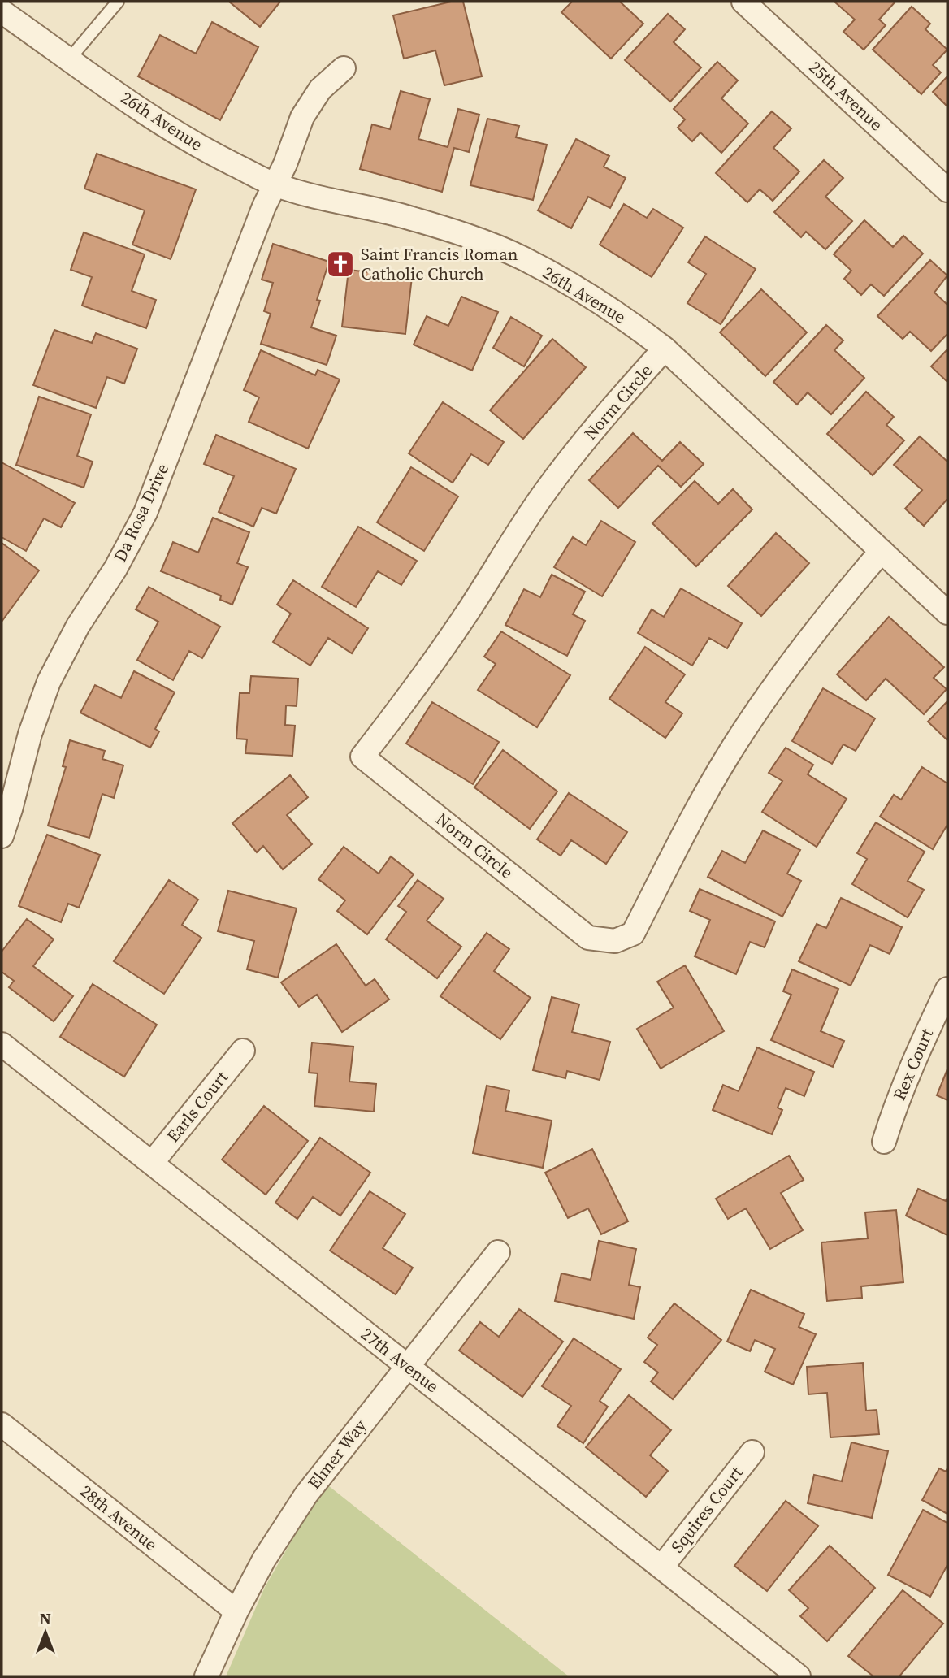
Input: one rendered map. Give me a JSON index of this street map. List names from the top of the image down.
{
  "streets": {
    "street": [
      "25th Avenue",
      "26th Avenue",
      "Norm Circle",
      "Da Rosa Drive",
      "Rex Court",
      "Earls Court",
      "27th Avenue",
      "Elmer Way",
      "Squires Court",
      "28th Avenue"
    ]
  },
  "crossings": [
    ["26th Avenue", "Norm Circle"],
    ["26th Avenue", "Da Rosa Drive"],
    ["Earls Court", "27th Avenue"],
    ["27th Avenue", "Elmer Way"],
    ["27th Avenue", "Squires Court"],
    ["Elmer Way", "28th Avenue"]
  ],
  "places": {
    "church": ["Saint Francis Roman Catholic Church"]
  },
  "north": "top"
}
